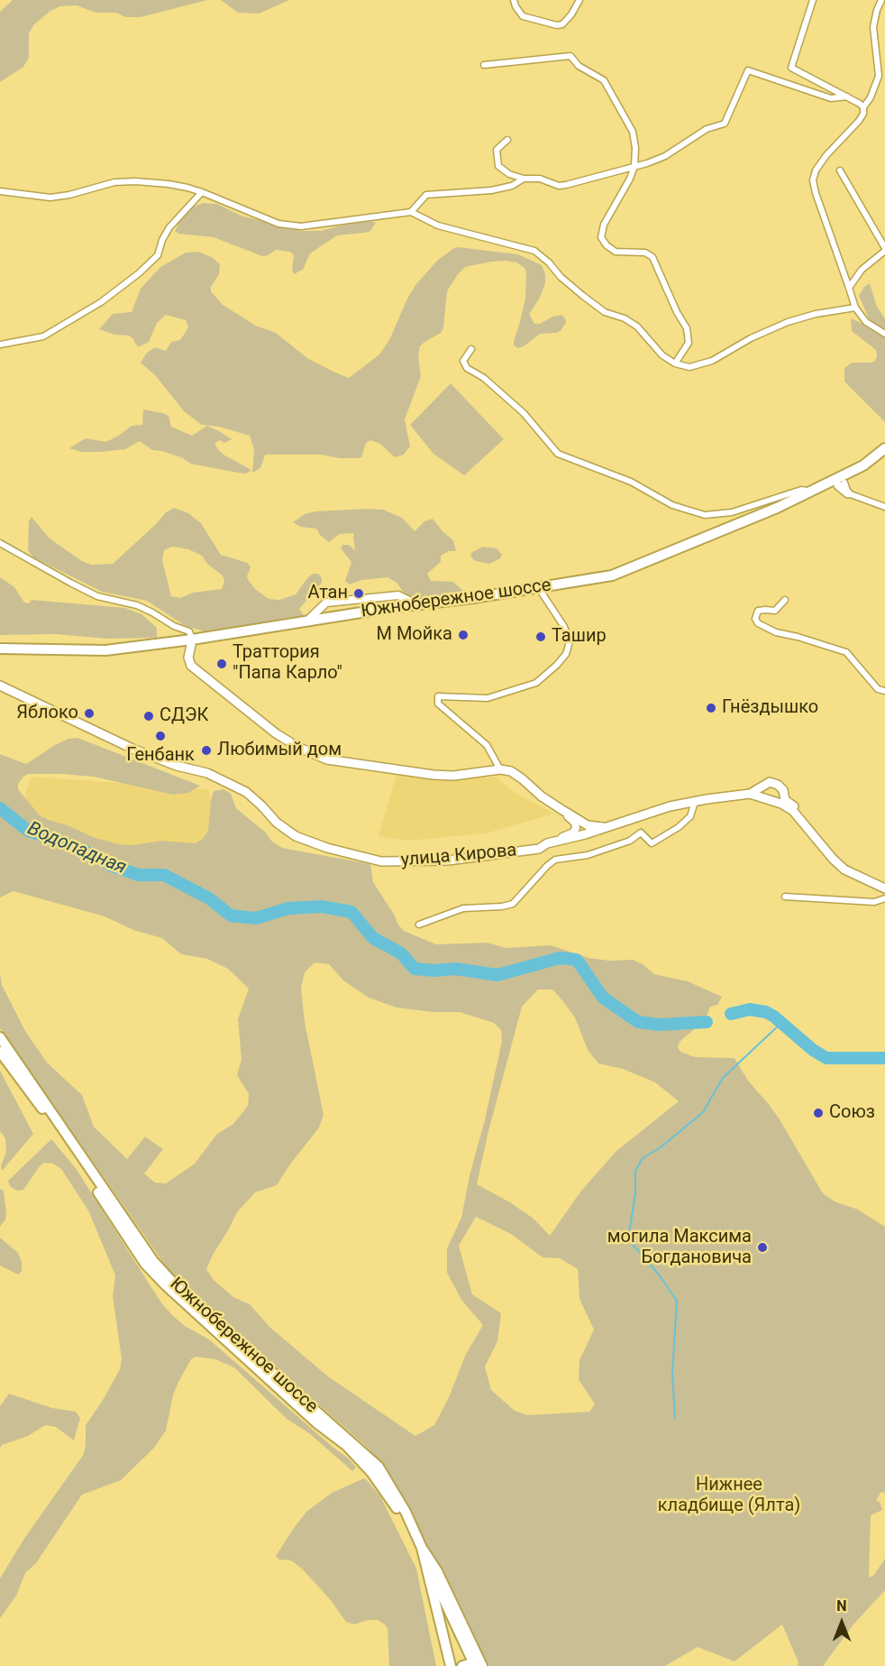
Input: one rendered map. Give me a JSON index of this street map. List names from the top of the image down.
{
  "streets": {
    "main road": ["Южнобережное шоссе", "улица Кирова"]
  },
  "water": ["Водопадная"],
  "parks": ["Нижнее кладбище (Ялта)"],
  "places": [
    "Атан",
    "М Мойка",
    "Ташир",
    "Траттория \"Папа Карло\"",
    "Гнёздышко",
    "Яблоко",
    "СДЭК",
    "Генбанк",
    "Любимый дом",
    "Союз",
    "могила Максима Богдановича"
  ],
  "north": "top"
}
